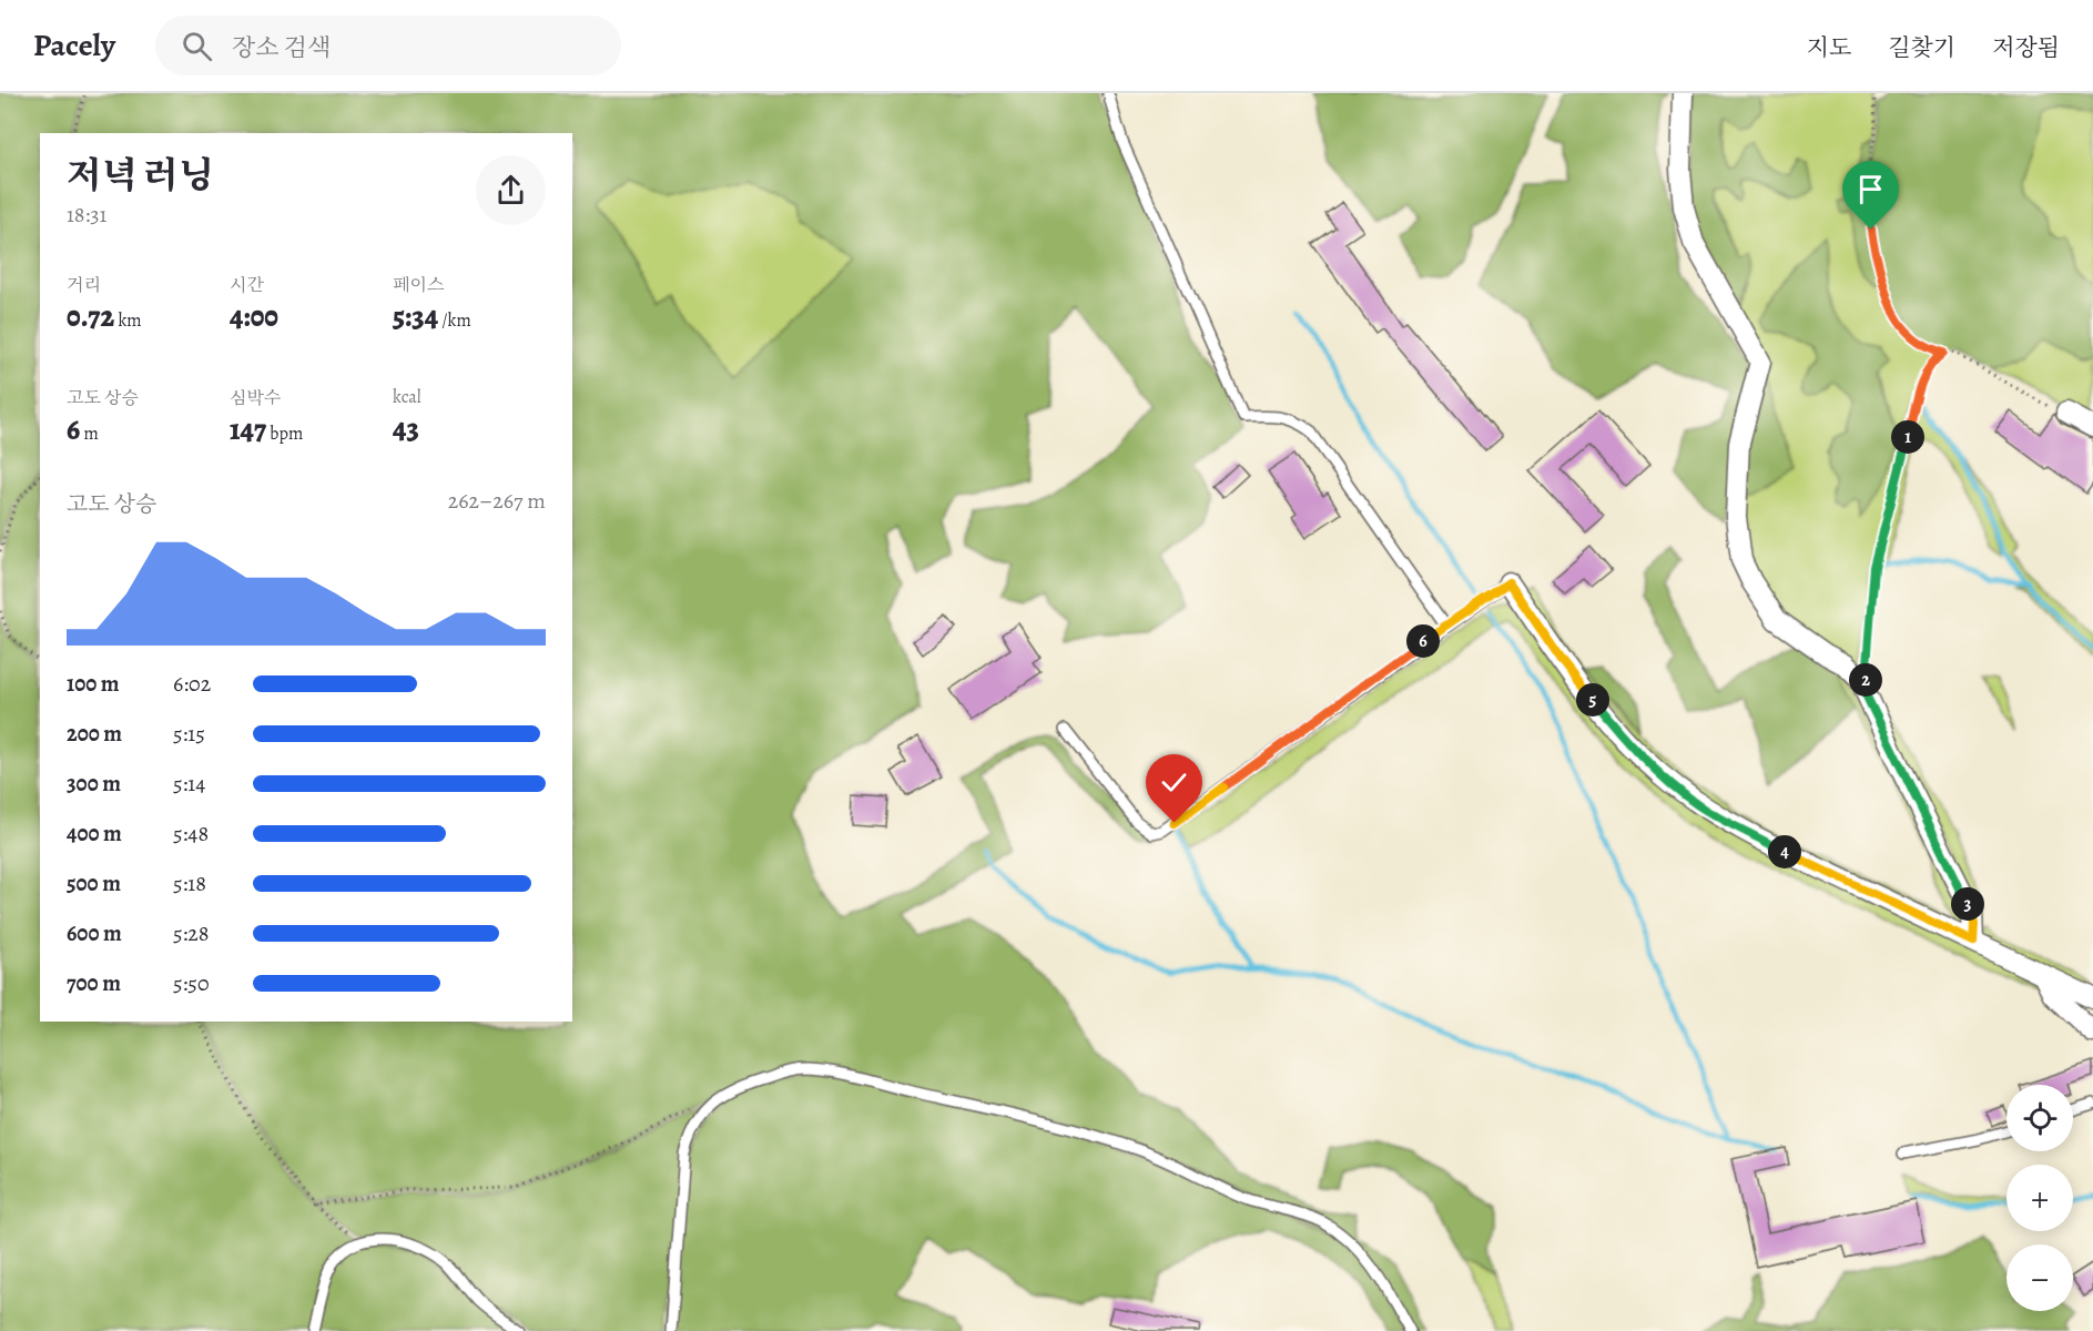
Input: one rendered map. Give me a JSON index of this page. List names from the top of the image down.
{
  "page": {
    "header": "Pacely",
    "search": "장소 검색",
    "nav": ["지도", "길찾기", "저장됨"],
    "heading": ["저녁 러닝", "18:31"],
    "stats": [
      ["거리", "0.72 km"],
      ["시간", "4:00"],
      ["페이스", "5:34 /km"],
      ["고도 상승", "6 m"],
      ["심박수", "147 bpm"],
      ["kcal", "43"]
    ],
    "pins": [
      "1",
      "6",
      "2",
      "5",
      "4",
      "3"
    ],
    "chart": ["고도 상승", "262–267 m"],
    "list": [
      {
        "name": "100 m",
        "note": "6:02"
      },
      {
        "name": "200 m",
        "note": "5:15"
      },
      {
        "name": "300 m",
        "note": "5:14"
      },
      {
        "name": "400 m",
        "note": "5:48"
      },
      {
        "name": "500 m",
        "note": "5:18"
      },
      {
        "name": "600 m",
        "note": "5:28"
      },
      {
        "name": "700 m",
        "note": "5:50"
      }
    ],
    "map_buttons": ["+", "−"]
  }
}
